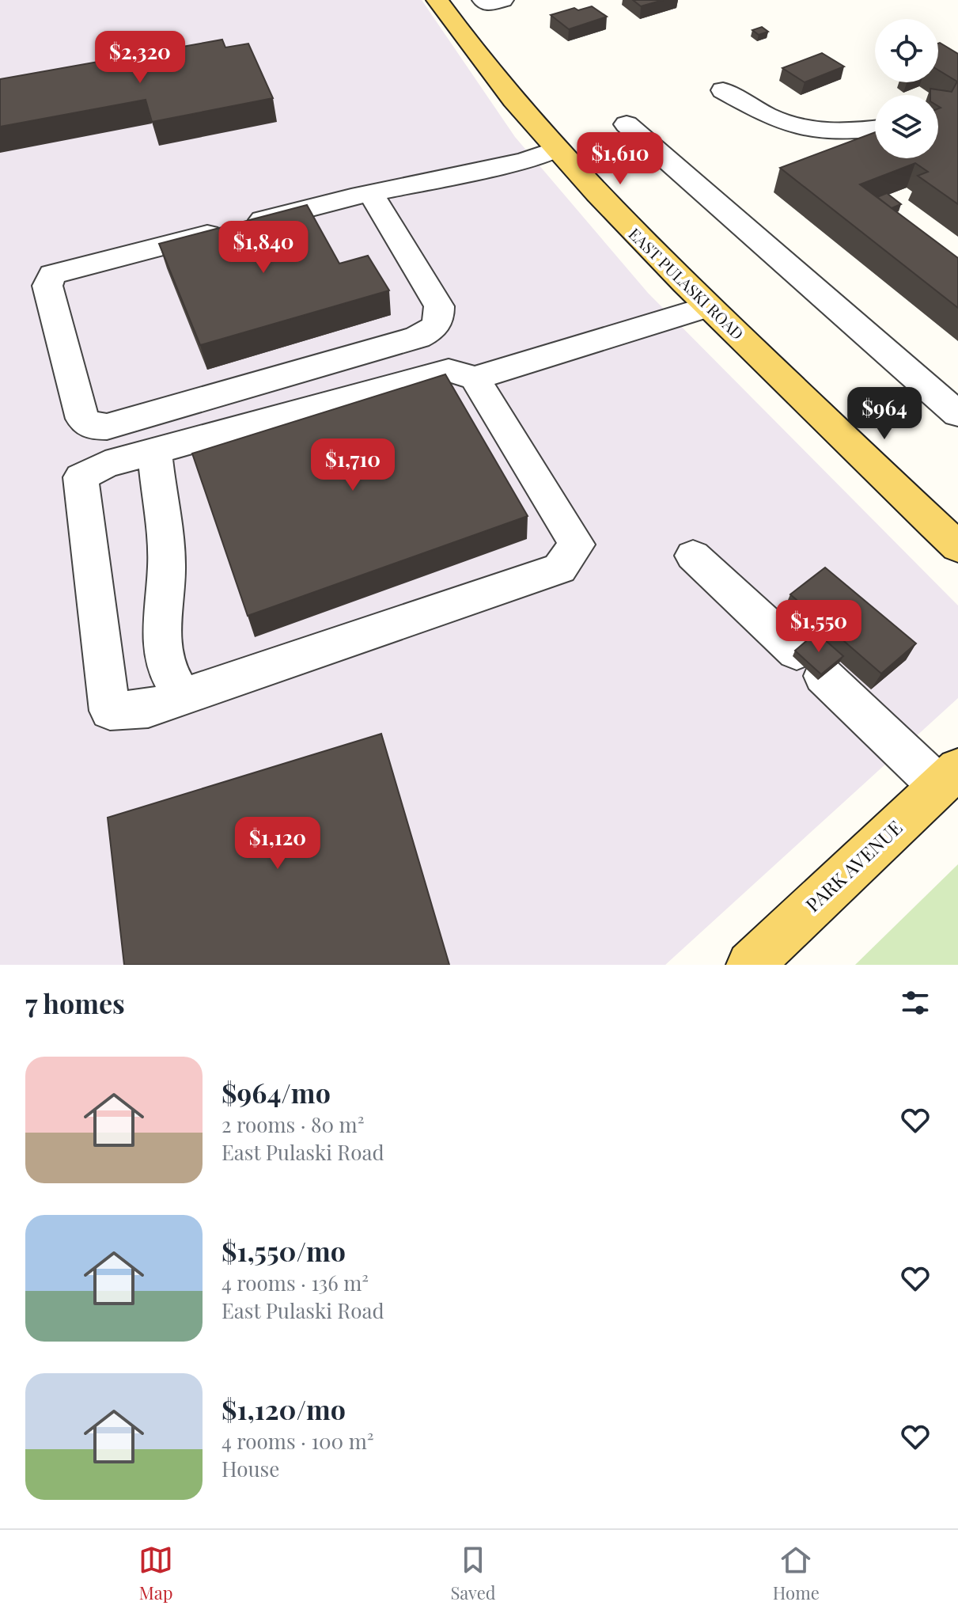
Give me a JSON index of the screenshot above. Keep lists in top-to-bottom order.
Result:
{
  "streets": {
    "main road": ["EAST PULASKI ROAD", "PARK AVENUE"]
  },
  "page": {
    "price": [
      "$2,320",
      "$1,610",
      "$1,840",
      "$964",
      "$1,710",
      "$1,550",
      "$1,120"
    ],
    "heading": "7 homes",
    "list": [
      {
        "name": "$964/mo",
        "note": "2 rooms · 80 m² · East Pulaski Road"
      },
      {
        "name": "$1,550/mo",
        "note": "4 rooms · 136 m² · East Pulaski Road"
      },
      {
        "name": "$1,120/mo",
        "note": "4 rooms · 100 m² · House"
      }
    ],
    "tabs": ["Map", "Saved", "Home"]
  }
}
